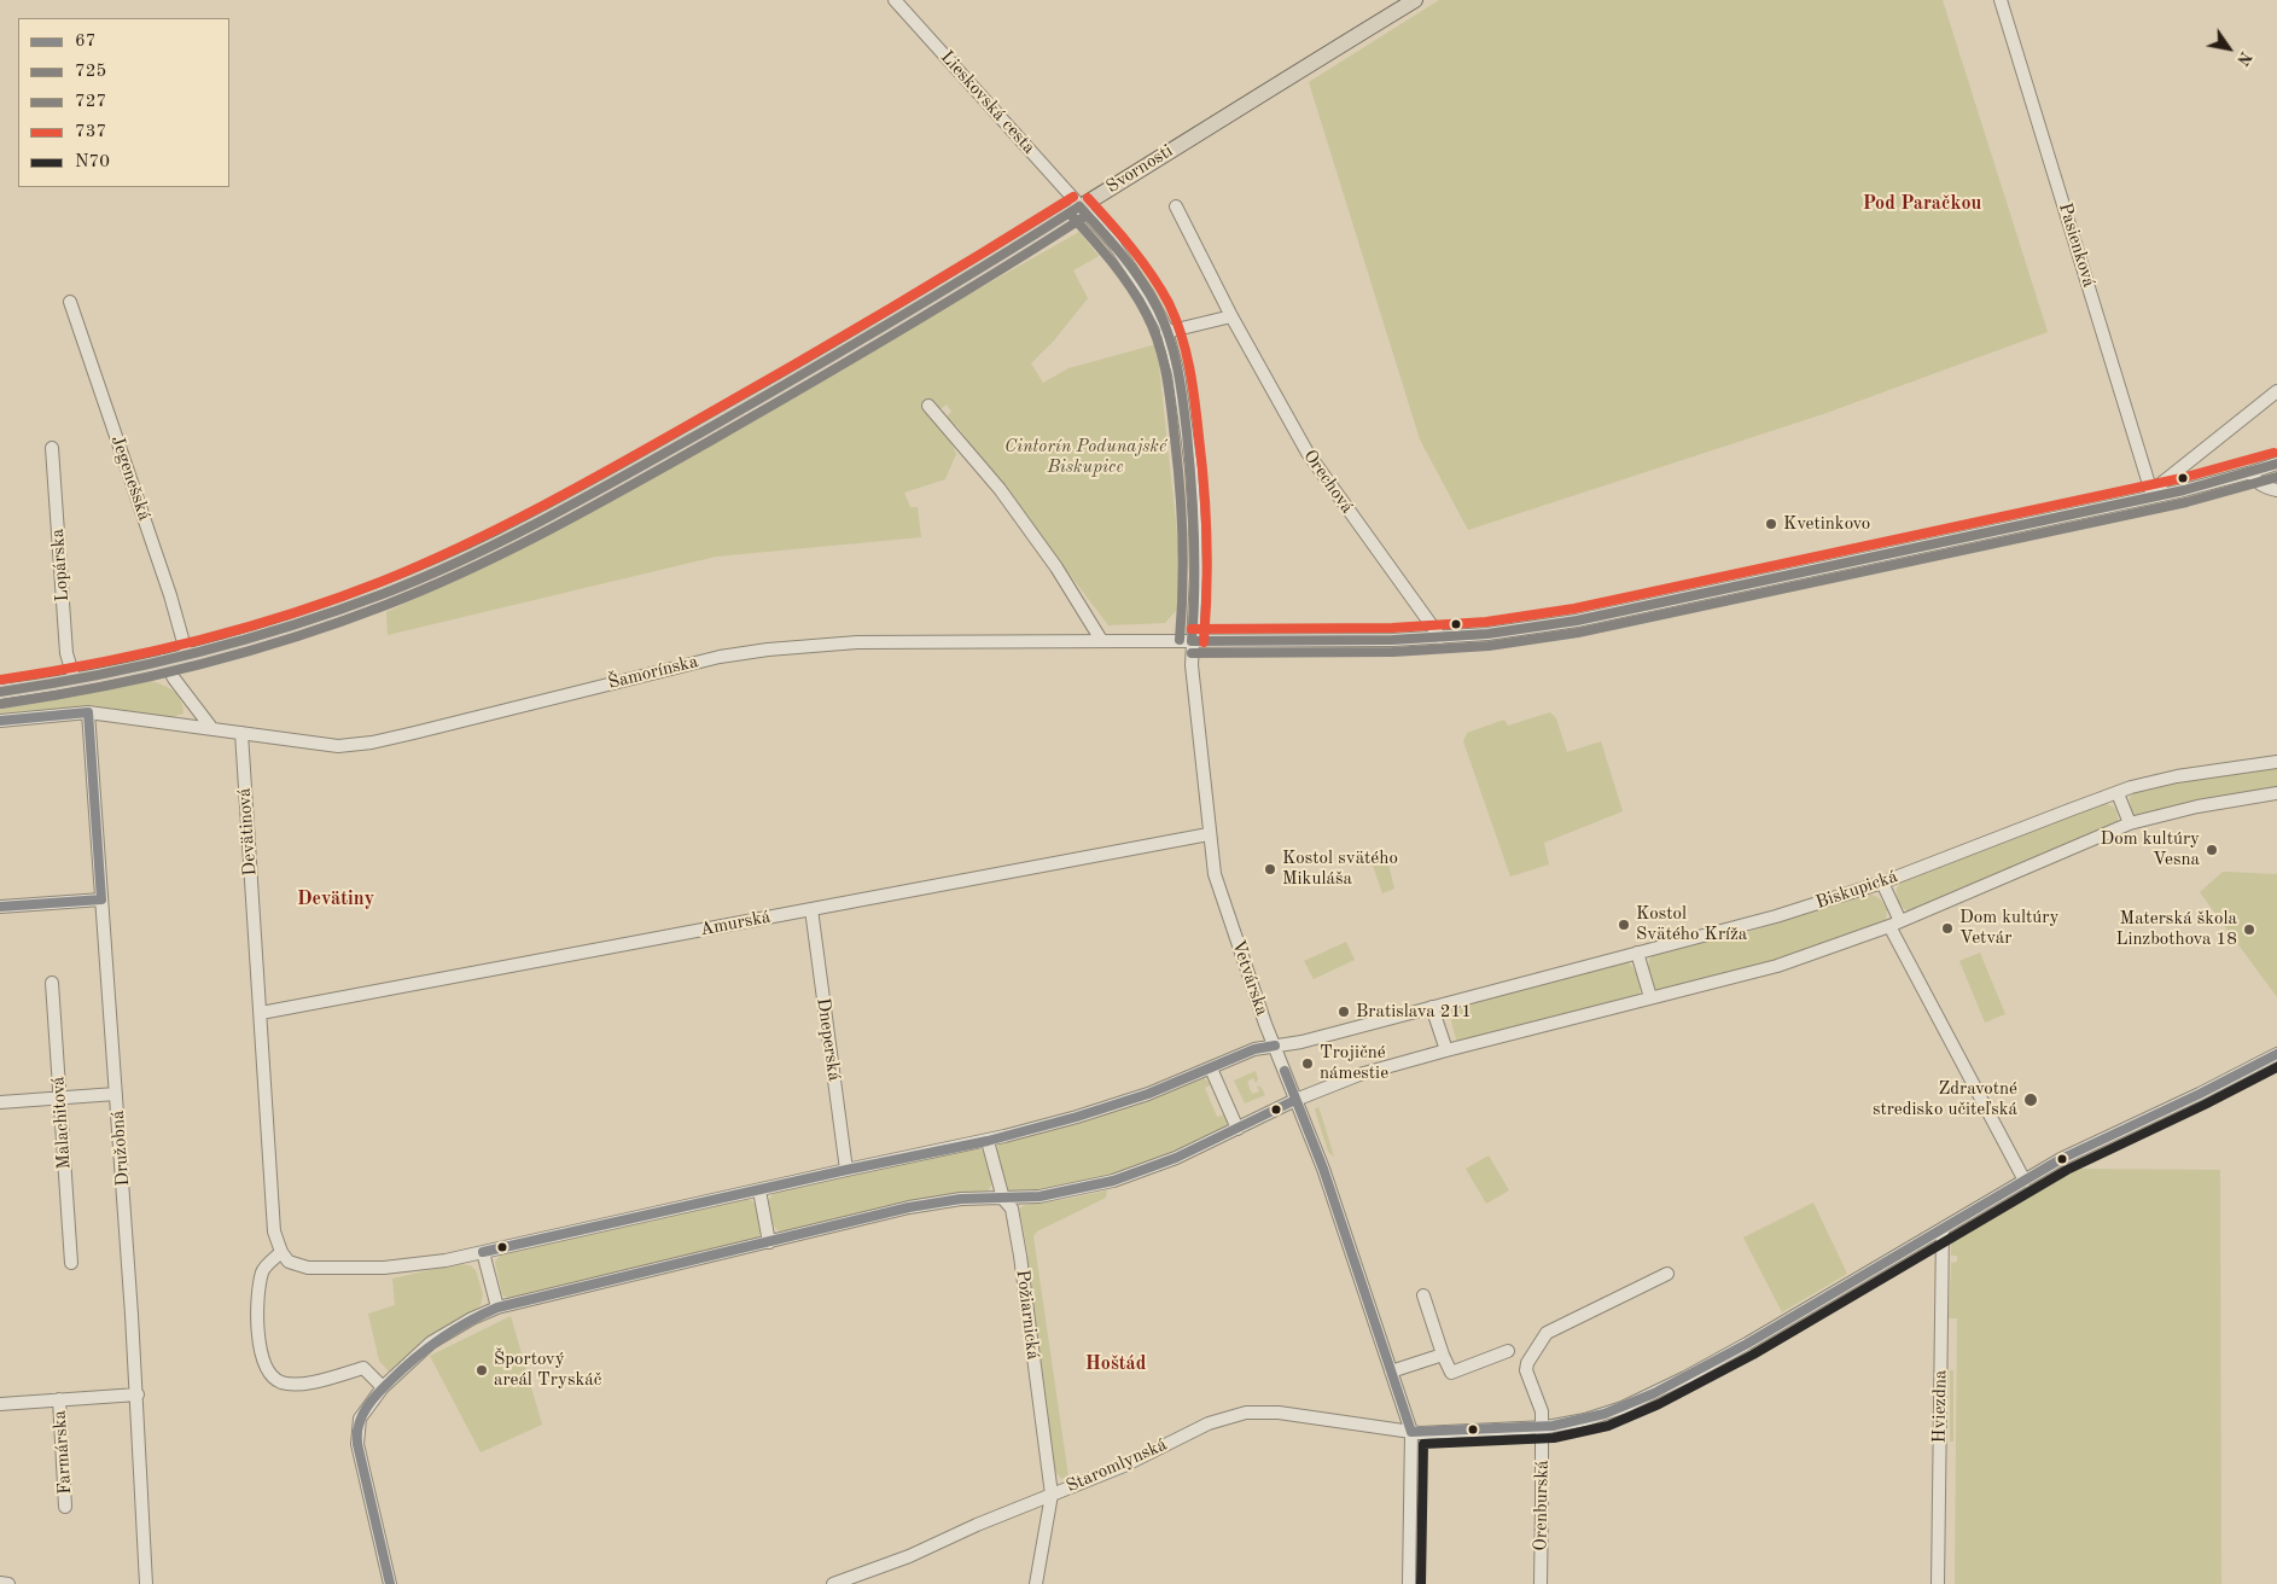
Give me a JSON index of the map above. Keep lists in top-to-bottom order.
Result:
{
  "streets": {
    "main road": ["Svornosti"],
    "street": [
      "Lieskovská cesta",
      "Pasienková",
      "Jegenešská",
      "Orechová",
      "Lopárska",
      "Šamorínska",
      "Devätinová",
      "Biskupická",
      "Amurská",
      "Vetvárska",
      "Dneperská",
      "Malachitová",
      "Družobná",
      "Požiarnická",
      "Hviezdna",
      "Farmárska",
      "Staromlynská",
      "Orenburská"
    ]
  },
  "crossings": [
    ["Lieskovská cesta", "Svornosti"],
    ["Lieskovská cesta", "Vetvárska"],
    ["Svornosti", "Jegenešská"],
    ["Svornosti", "Lopárska"],
    ["Pasienková", "Šamorínska"],
    ["Orechová", "Šamorínska"],
    ["Šamorínska", "Devätinová"],
    ["Šamorínska", "Vetvárska"],
    ["Šamorínska", "Družobná"],
    ["Devätinová", "Amurská"],
    ["Amurská", "Vetvárska"],
    ["Amurská", "Dneperská"],
    ["Vetvárska", "Staromlynská"],
    ["Družobná", "Farmárska"],
    ["Požiarnická", "Staromlynská"],
    ["Hviezdna", "Staromlynská"],
    ["Staromlynská", "Orenburská"]
  ],
  "districts": ["Pod Paračkou", "Devätiny", "Hoštád"],
  "parks": ["Cintorín Podunajské Biskupice"],
  "places": [
    "Kvetinkovo",
    "Dom kultúry Vesna",
    "Kostol svätého Mikuláša",
    "Kostol Svätého Kríža",
    "Dom kultúry Vetvár",
    "Materská škola Linzbothova 18",
    "Bratislava 211",
    "Trojičné námestie",
    "Zdravotné stredisko učiteľská",
    "Športový areál Tryskáč"
  ],
  "lines": [
    "transit line 737",
    "transit line 725",
    "transit line 727",
    "transit line 67",
    "transit line N70"
  ],
  "legend": [
    "67",
    "725",
    "727",
    "737",
    "N70"
  ],
  "north": "bottom right"
}
